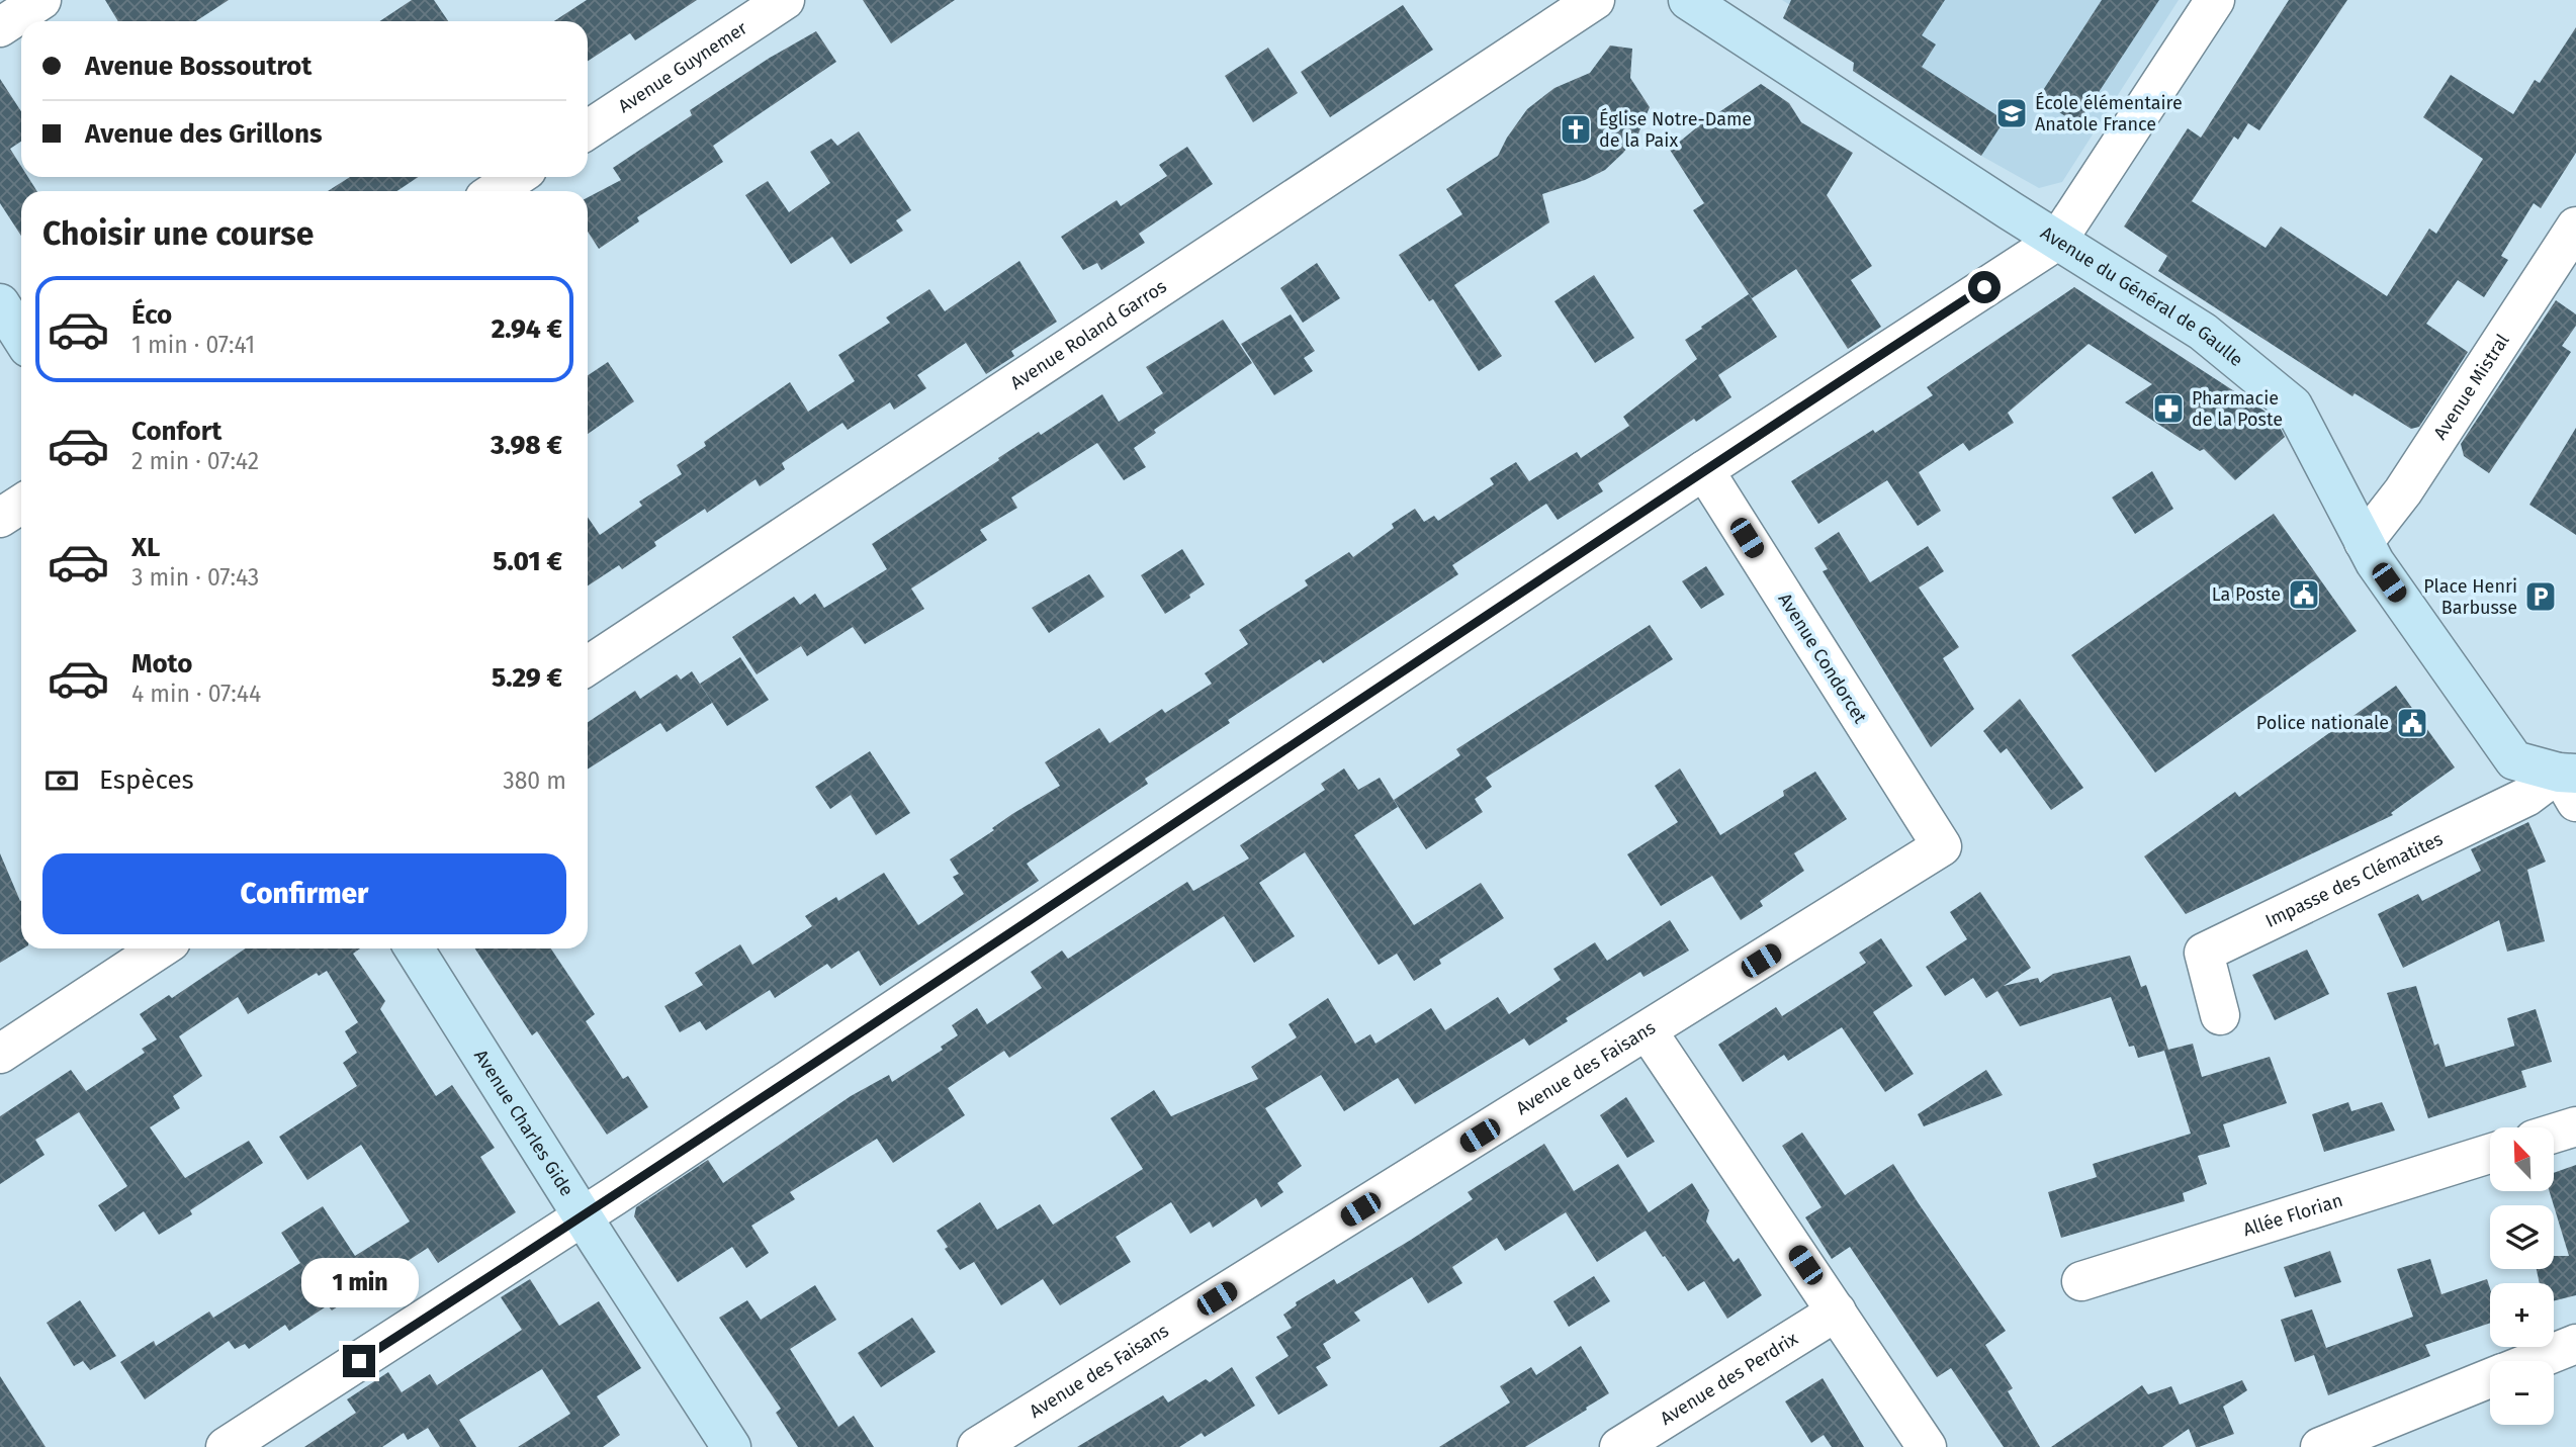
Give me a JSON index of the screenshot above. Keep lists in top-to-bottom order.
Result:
{
  "streets": {
    "street": [
      "Avenue Guynemer",
      "Avenue du Général de Gaulle",
      "Avenue Roland Garros",
      "Avenue Mistral",
      "Avenue Condorcet",
      "Impasse des Clématites",
      "Avenue des Faisans",
      "Avenue Charles Gide",
      "Allée Florian",
      "Avenue des Perdrix"
    ]
  },
  "crossings": [
    ["Avenue du Général de Gaulle", "Avenue Mistral"],
    ["Avenue du Général de Gaulle", "Impasse des Clématites"],
    ["Avenue Condorcet", "Avenue des Faisans"]
  ],
  "places": {
    "school or university": ["École élémentaire Anatole France"],
    "church": ["Église Notre-Dame de la Paix"],
    "pharmacy": ["Pharmacie de la Poste"],
    "public building": ["La Poste", "Police nationale"],
    "parking": ["Place Henri Barbusse"]
  },
  "north": "top left",
  "page": {
    "banner": ["Avenue Bossoutrot", "Avenue des Grillons"],
    "heading": "Choisir une course",
    "list": [
      {
        "name": "Éco",
        "note": "1 min · 07:41",
        "value": "2.94 €"
      },
      {
        "name": "Confort",
        "note": "2 min · 07:42",
        "value": "3.98 €"
      },
      {
        "name": "XL",
        "note": "3 min · 07:43",
        "value": "5.01 €"
      },
      {
        "name": "Moto",
        "note": "4 min · 07:44",
        "value": "5.29 €"
      }
    ],
    "pay": ["Espèces", "380 m"],
    "buttons": "Confirmer",
    "map_buttons": ["+", "−"],
    "bubble": "1 min"
  }
}
